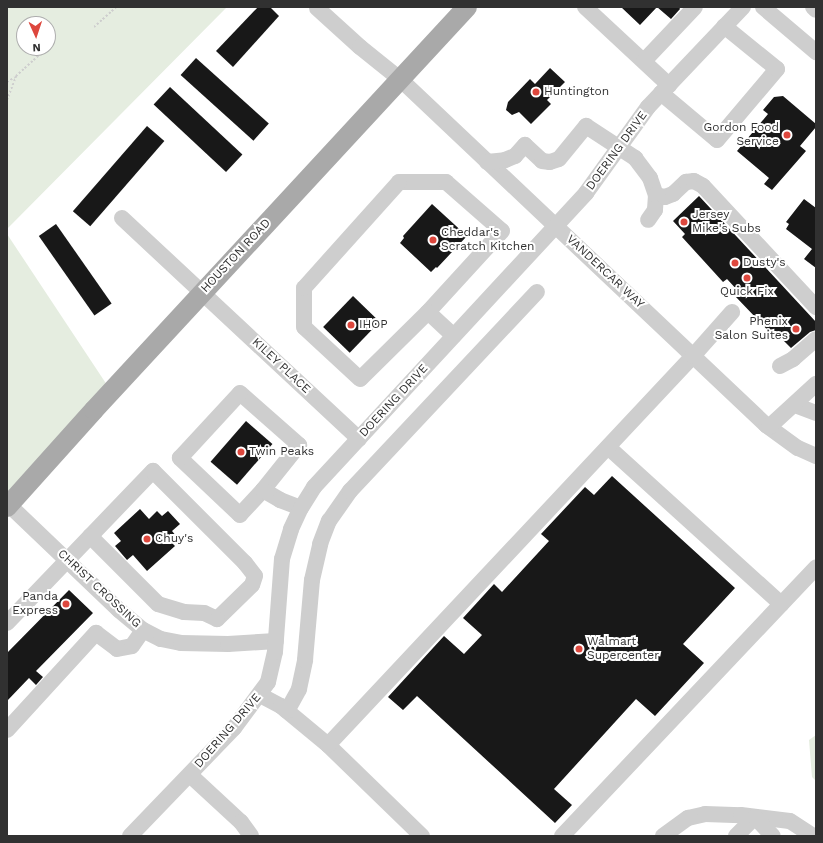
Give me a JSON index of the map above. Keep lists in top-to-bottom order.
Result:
{
  "streets": {
    "main road": ["HOUSTON ROAD"],
    "street": [
      "DOERING DRIVE",
      "VANDERCAR WAY",
      "KILEY PLACE",
      "CHRIST CROSSING"
    ]
  },
  "crossings": [
    ["DOERING DRIVE", "VANDERCAR WAY"],
    ["DOERING DRIVE", "KILEY PLACE"],
    ["DOERING DRIVE", "CHRIST CROSSING"],
    ["HOUSTON ROAD", "VANDERCAR WAY"],
    ["HOUSTON ROAD", "KILEY PLACE"],
    ["HOUSTON ROAD", "CHRIST CROSSING"]
  ],
  "places": [
    "Huntington",
    "Gordon Food Service",
    "Jersey Mike's Subs",
    "Cheddar's Scratch Kitchen",
    "Dusty's",
    "Quick Fix",
    "IHOP",
    "Phenix Salon Suites",
    "Twin Peaks",
    "Chuy's",
    "Panda Express",
    "Walmart Supercenter"
  ],
  "north": "bottom"
}
